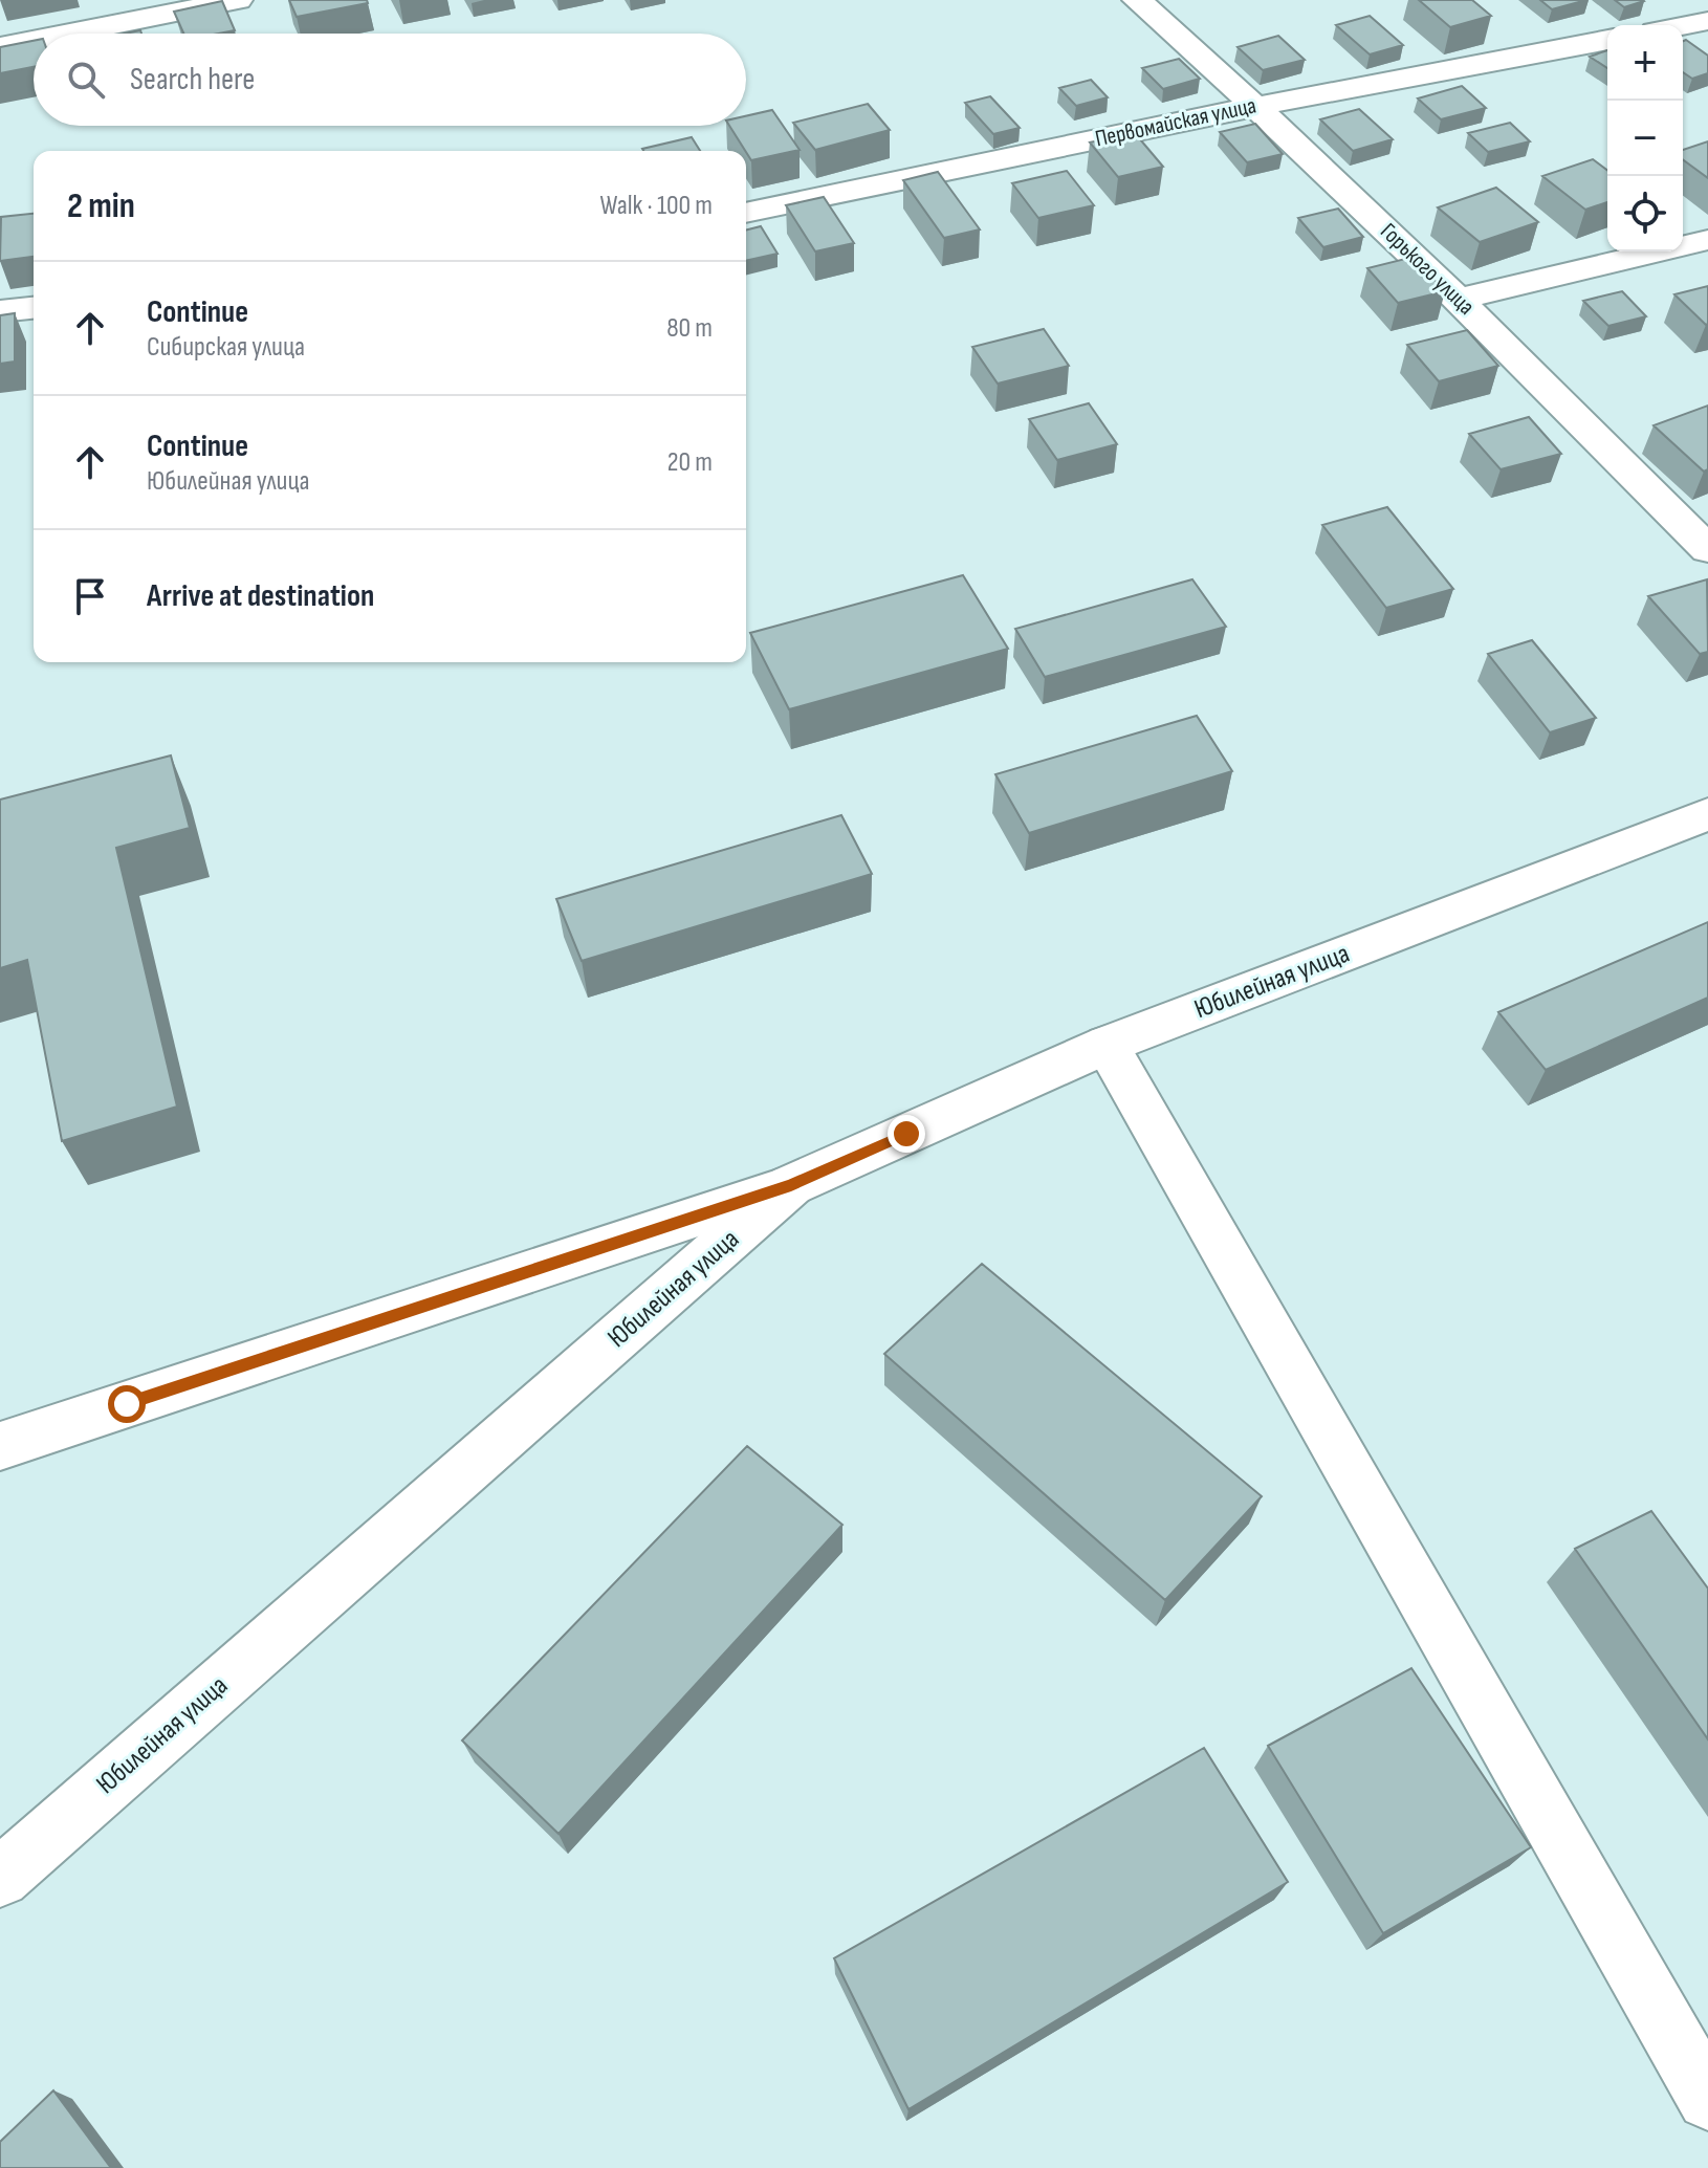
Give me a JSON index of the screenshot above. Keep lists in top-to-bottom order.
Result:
{
  "streets": {
    "street": ["Первомайская улица", "Горького улица", "Юбилейная улица"]
  },
  "crossings": [
    ["Первомайская улица", "Горького улица"]
  ],
  "page": {
    "map_buttons": ["+", "−"],
    "search": "Search here",
    "heading": ["2 min", "Walk · 100 m"],
    "list": [
      ["Continue", "Сибирская улица", "80 m"],
      ["Continue", "Юбилейная улица", "20 m"],
      "Arrive at destination"
    ]
  }
}
